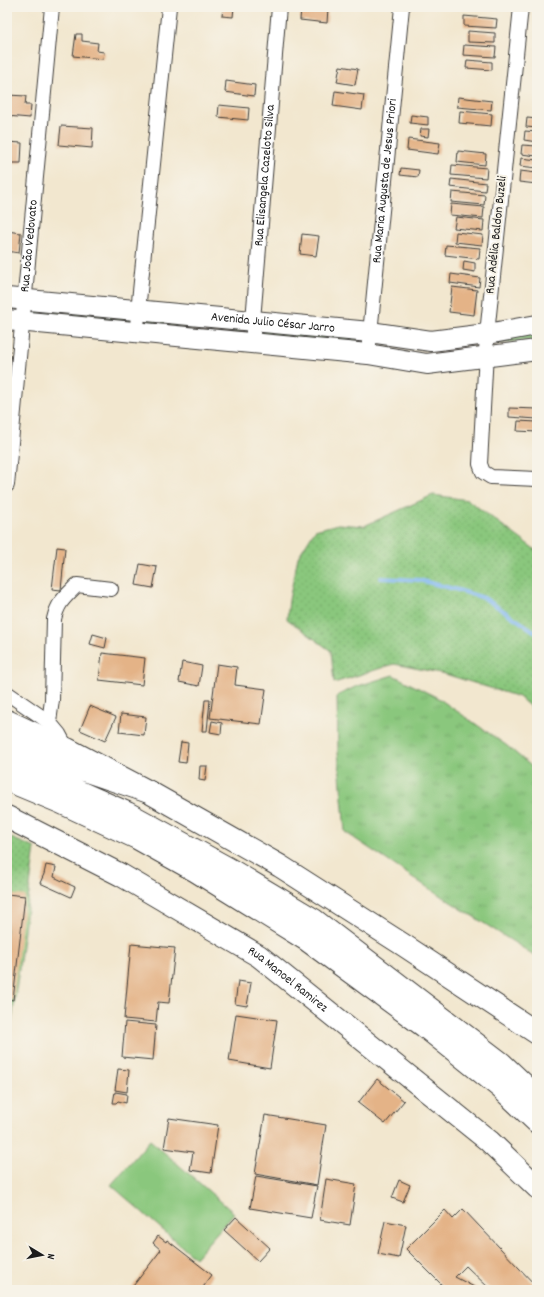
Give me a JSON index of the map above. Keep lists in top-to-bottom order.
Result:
{
  "streets": {
    "main road": ["Rua Manoel Ramirez"],
    "street": [
      "Rua Elisangela Cazeloto Silva",
      "Rua Maria Augusta de Jesus Priori",
      "Rua Adélia Baldon Buzeli",
      "Rua João Vedovato",
      "Avenida Julio César Jarro"
    ]
  },
  "crossings": [
    ["Rua Elisangela Cazeloto Silva", "Avenida Julio César Jarro"],
    ["Rua Maria Augusta de Jesus Priori", "Avenida Julio César Jarro"],
    ["Rua Adélia Baldon Buzeli", "Avenida Julio César Jarro"],
    ["Rua João Vedovato", "Avenida Julio César Jarro"]
  ],
  "north": "right"
}
